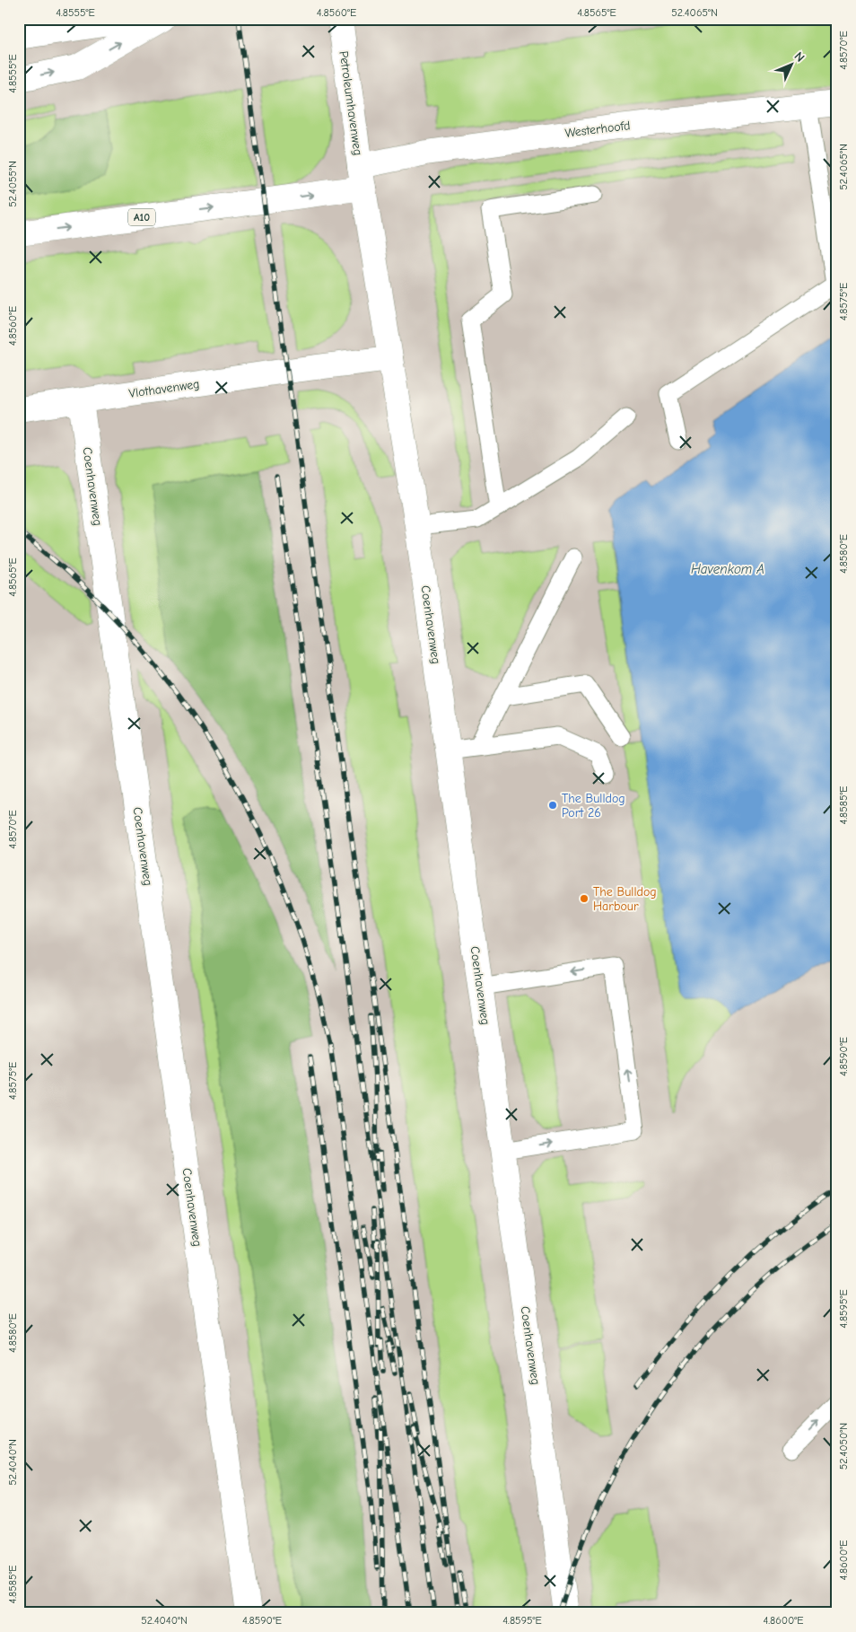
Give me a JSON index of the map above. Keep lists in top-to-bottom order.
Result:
{
  "streets": {
    "main road": [
      "Petroleumhavenweg",
      "Westerhoofd",
      "A10",
      "Vlothavenweg",
      "Coenhavenweg"
    ]
  },
  "crossings": [
    ["Petroleumhavenweg", "Westerhoofd"],
    ["Petroleumhavenweg", "A10"],
    ["Petroleumhavenweg", "Vlothavenweg"],
    ["Petroleumhavenweg", "Coenhavenweg"],
    ["Westerhoofd", "A10"],
    ["Vlothavenweg", "Coenhavenweg"]
  ],
  "water": ["Havenkom A"],
  "places": ["The Bulldog Port 26", "The Bulldog Harbour"],
  "north": "top right",
  "coordinates": [
    "4.8555°E",
    "4.8560°E",
    "4.8565°E",
    "52.4065°N",
    "4.8570°E",
    "52.4055°N",
    "4.8575°E",
    "4.8580°E",
    "4.8585°E",
    "4.8590°E",
    "4.8595°E",
    "52.4050°N",
    "52.4040°N",
    "4.8600°E"
  ]
}
